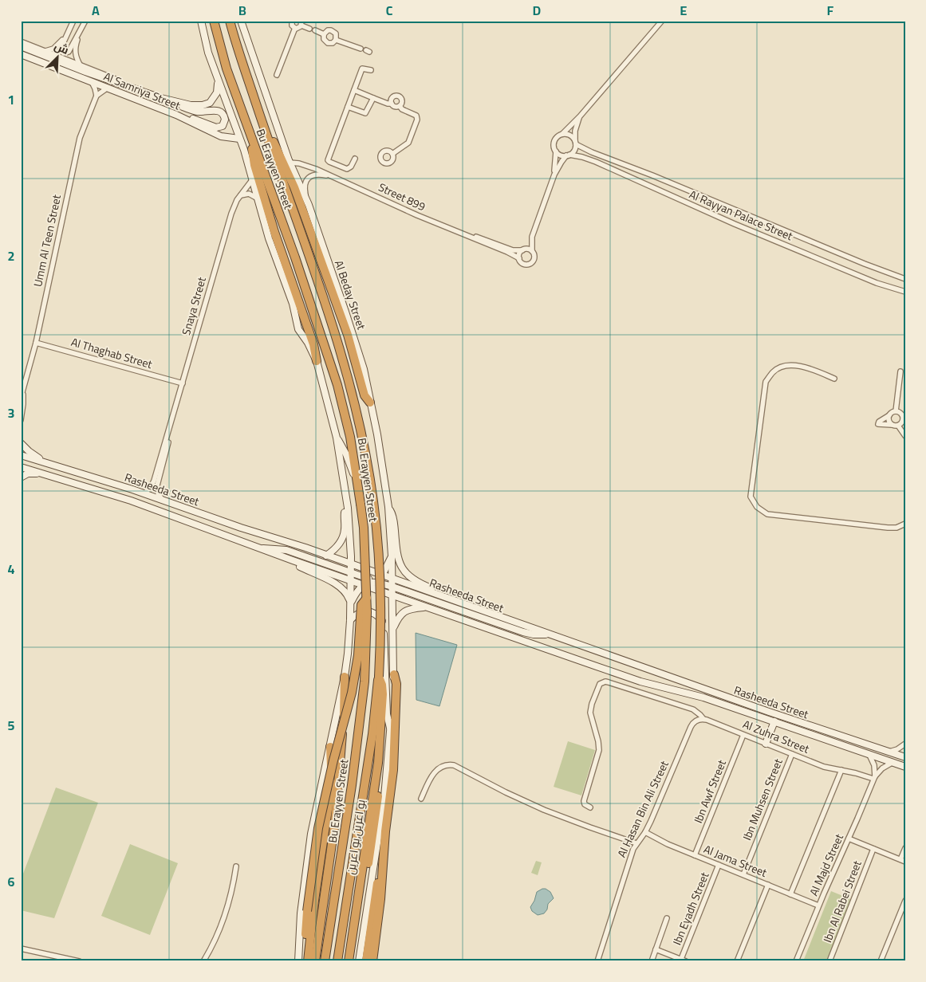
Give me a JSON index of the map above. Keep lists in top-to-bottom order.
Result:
{
  "streets": {
    "highway": ["Bu Erayyen Street", "بو اعرين,بو اعرين"],
    "main road": ["Al Samriya Street", "Al Beday Street", "Rasheeda Street"],
    "street": [
      "Street 899",
      "Al Rayyan Palace Street",
      "Umm Al Teen Street",
      "Snaya Street",
      "Al Thaghab Street",
      "Al Zuhra Street",
      "Ibn Awf Street",
      "Ibn Muhsen Street",
      "Al Hasan Bin Ali Street",
      "Al Jama Street",
      "Al Majd Street",
      "Ibn Al Rabei Street",
      "Ibn Eyadh Street"
    ]
  },
  "crossings": [
    ["Bu Erayyen Street", "Rasheeda Street"],
    ["Bu Erayyen Street", "بو اعرين,بو اعرين"],
    ["Street 899", "Al Beday Street"],
    ["Umm Al Teen Street", "Al Thaghab Street"],
    ["Al Beday Street", "Rasheeda Street"],
    ["Snaya Street", "Al Thaghab Street"],
    ["Snaya Street", "Rasheeda Street"],
    ["Rasheeda Street", "Al Majd Street"],
    ["Al Zuhra Street", "Ibn Awf Street"],
    ["Al Zuhra Street", "Ibn Muhsen Street"],
    ["Al Zuhra Street", "Al Hasan Bin Ali Street"],
    ["Al Zuhra Street", "Al Majd Street"],
    ["Ibn Awf Street", "Al Jama Street"],
    ["Ibn Muhsen Street", "Al Jama Street"],
    ["Al Hasan Bin Ali Street", "Al Jama Street"],
    ["Al Jama Street", "Al Majd Street"],
    ["Al Jama Street", "Ibn Eyadh Street"]
  ],
  "north": "top right",
  "grid": {
    "columns": [
      "A",
      "B",
      "C",
      "D",
      "E",
      "F"
    ],
    "rows": [
      "1",
      "2",
      "3",
      "4",
      "5",
      "6"
    ]
  }
}
